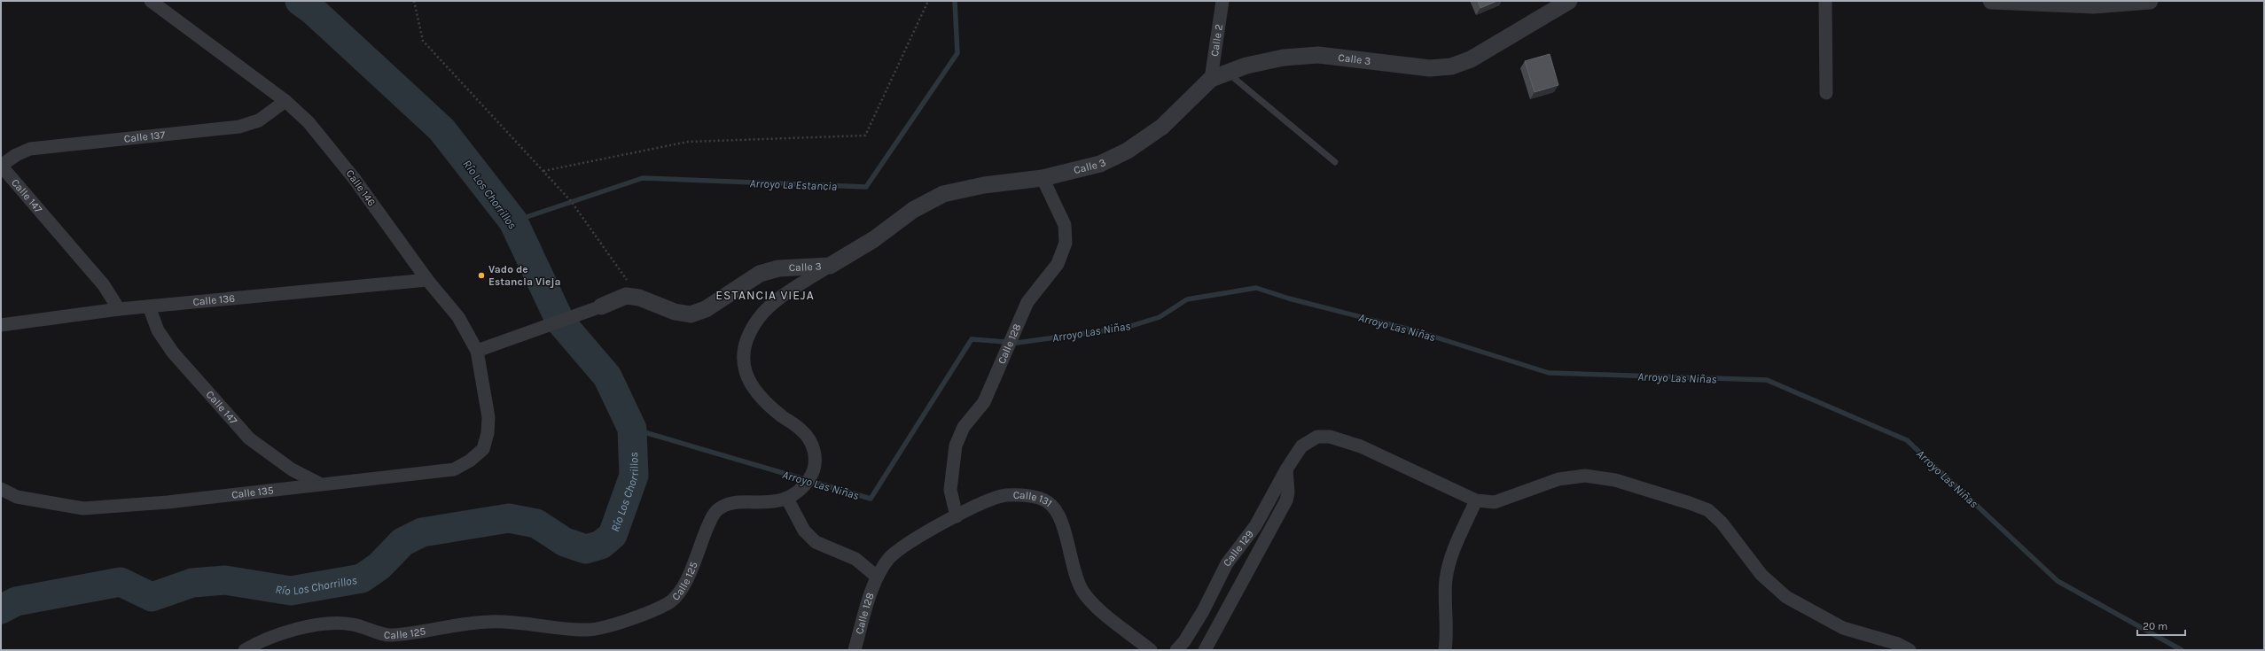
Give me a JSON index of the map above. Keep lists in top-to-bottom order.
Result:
{
  "streets": {
    "street": [
      "Calle 2",
      "Calle 3",
      "Calle 137",
      "Calle 146",
      "Calle 147",
      "Calle 136",
      "Calle 128",
      "Calle 135",
      "Calle 131",
      "Calle 129",
      "Calle 125"
    ]
  },
  "crossings": [
    ["Calle 2", "Calle 3"],
    ["Calle 3", "Calle 128"],
    ["Calle 137", "Calle 146"],
    ["Calle 137", "Calle 147"],
    ["Calle 146", "Calle 136"],
    ["Calle 146", "Calle 135"],
    ["Calle 147", "Calle 136"],
    ["Calle 147", "Calle 135"],
    ["Calle 128", "Calle 131"]
  ],
  "districts": ["ESTANCIA VIEJA"],
  "water": ["Arroyo La Estancia", "Río Los Chorrillos", "Arroyo Las Niñas"],
  "places": ["Vado de Estancia Vieja"],
  "scale_bar": "20 m"
}
